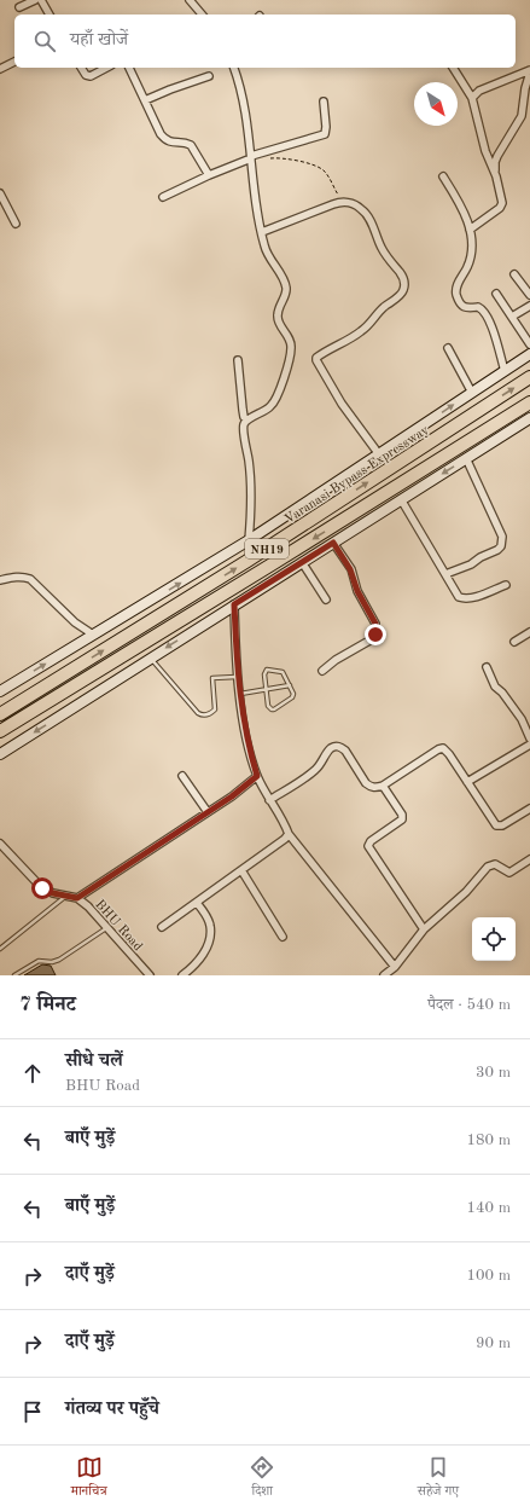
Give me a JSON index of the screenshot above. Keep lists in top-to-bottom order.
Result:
{
  "streets": {
    "highway": ["Varanasi Bypass Expressway", "NH19"],
    "street": ["BHU Road"]
  },
  "north": "bottom right",
  "page": {
    "search": "यहाँ खोजें",
    "heading": ["7 मिनट", "पैदल · 540 m"],
    "list": [
      ["सीधे चलें", "BHU Road", "30 m"],
      ["बाएँ मुड़ें", "180 m"],
      ["बाएँ मुड़ें", "140 m"],
      ["दाएँ मुड़ें", "100 m"],
      ["दाएँ मुड़ें", "90 m"],
      "गंतव्य पर पहुँचे"
    ],
    "nav": ["मानचित्र", "दिशा", "सहेजे गए"]
  }
}
